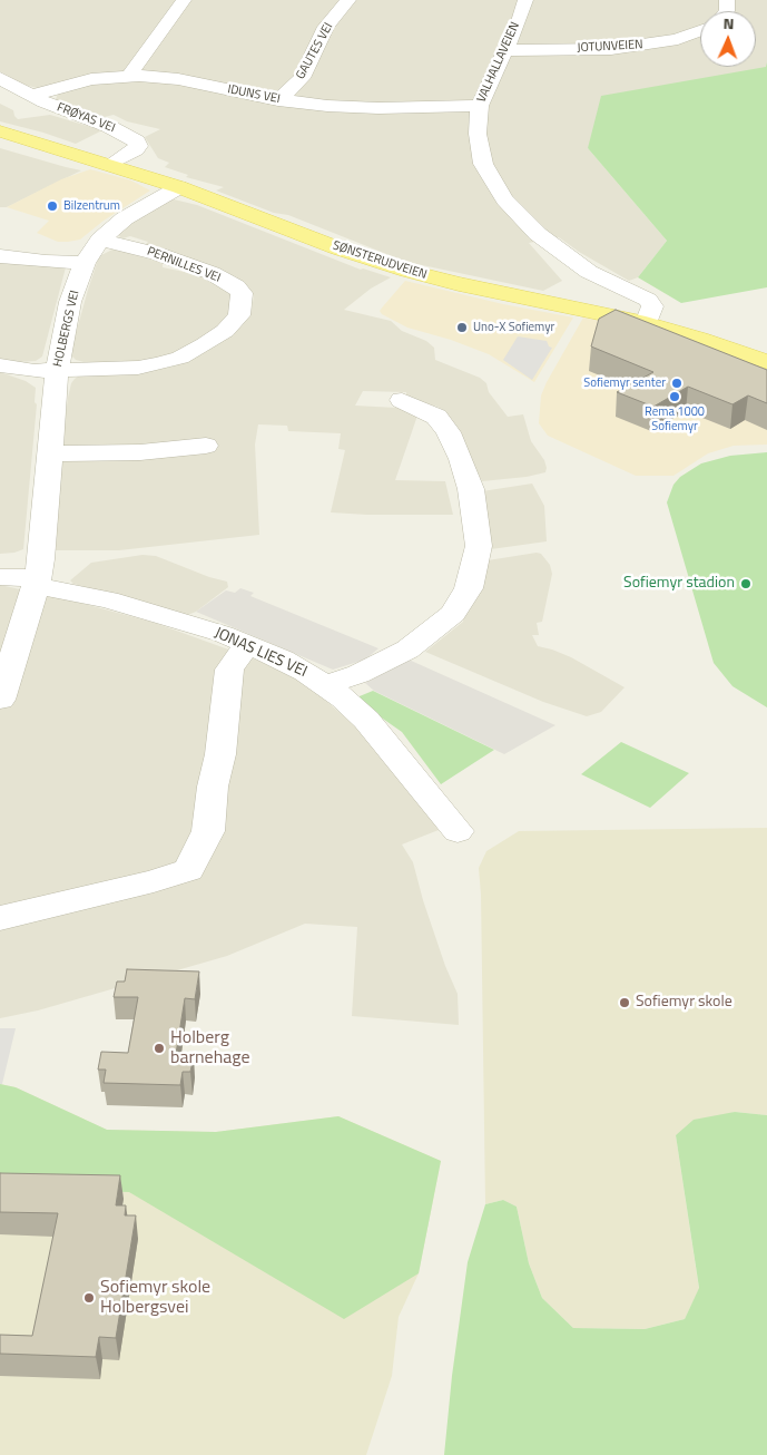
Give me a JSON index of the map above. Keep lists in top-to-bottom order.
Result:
{
  "streets": {
    "main road": ["SØNSTERUDVEIEN"],
    "street": [
      "JOTUNVEIEN",
      "GAUTES VEI",
      "VALHALLAVEIEN",
      "IDUNS VEI",
      "FRØYAS VEI",
      "PERNILLES VEI",
      "HOLBERGS VEI",
      "JONAS LIES VEI"
    ]
  },
  "crossings": [
    ["JOTUNVEIEN", "VALHALLAVEIEN"],
    ["GAUTES VEI", "IDUNS VEI"],
    ["VALHALLAVEIEN", "IDUNS VEI"],
    ["VALHALLAVEIEN", "SØNSTERUDVEIEN"],
    ["IDUNS VEI", "FRØYAS VEI"],
    ["FRØYAS VEI", "SØNSTERUDVEIEN"],
    ["SØNSTERUDVEIEN", "HOLBERGS VEI"],
    ["PERNILLES VEI", "HOLBERGS VEI"],
    ["HOLBERGS VEI", "JONAS LIES VEI"]
  ],
  "places": [
    "Bilzentrum",
    "Uno-X Sofiemyr",
    "Sofiemyr senter",
    "Rema 1000 Sofiemyr",
    "Sofiemyr stadion",
    "Sofiemyr skole",
    "Holberg barnehage",
    "Sofiemyr skole Holbergsvei"
  ],
  "north": "top"
}
